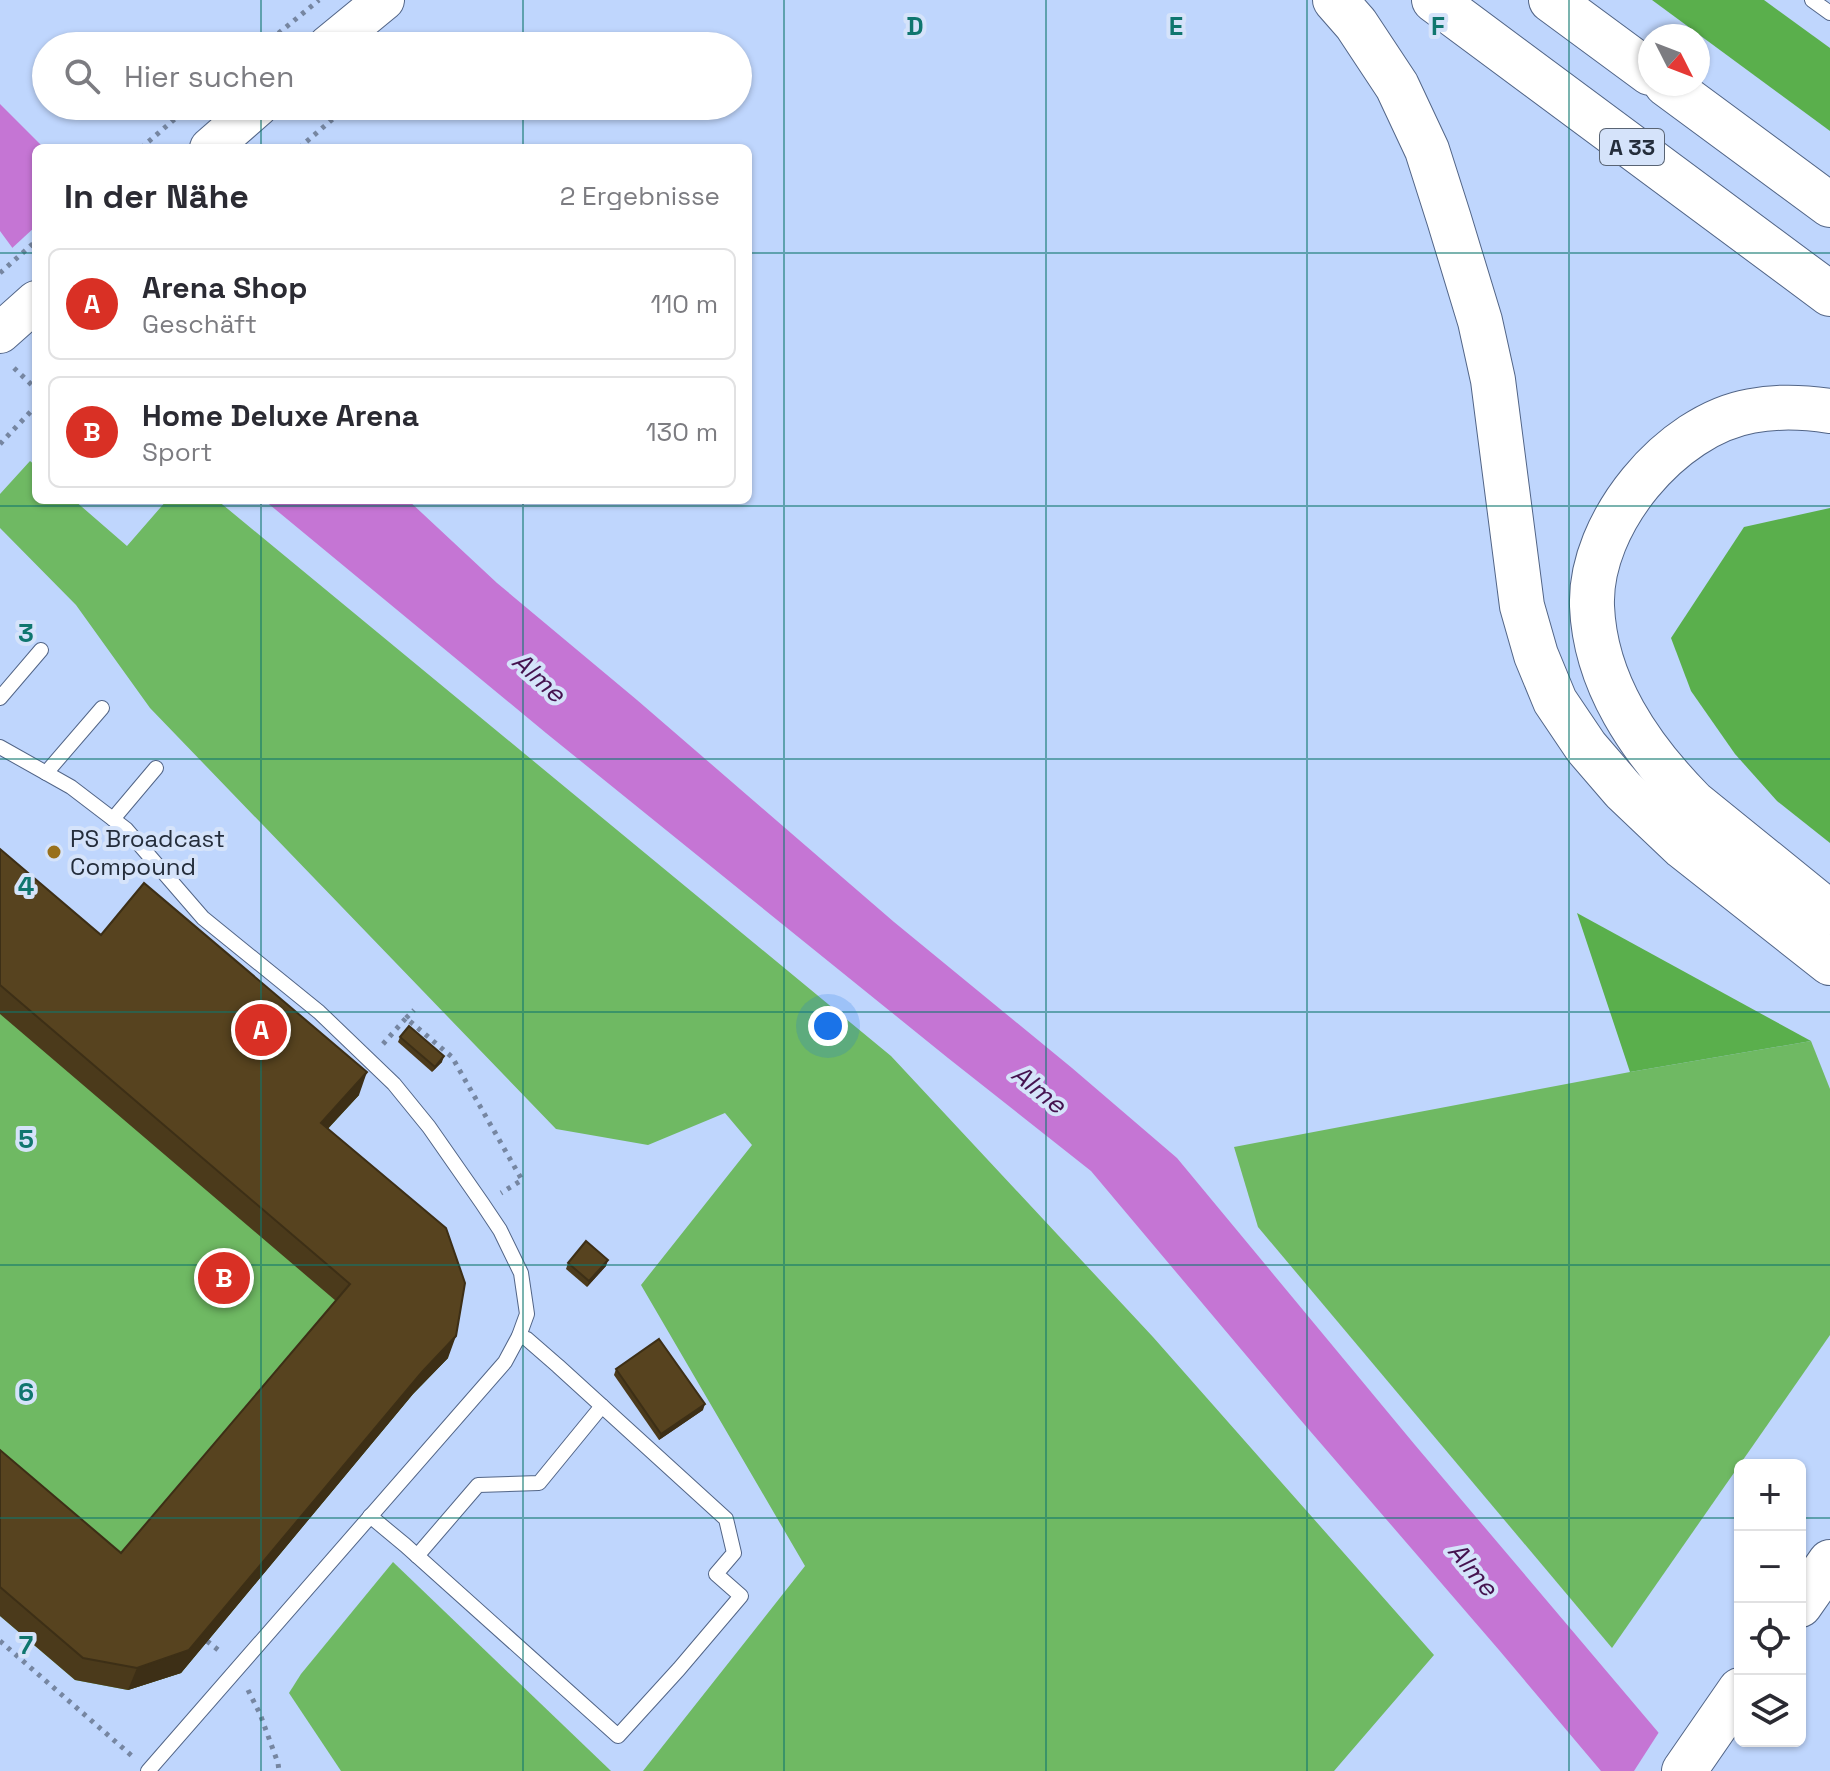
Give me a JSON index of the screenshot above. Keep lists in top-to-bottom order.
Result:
{
  "streets": {
    "highway": ["A 33"]
  },
  "water": ["Alme"],
  "places": ["PS Broadcast Compound"],
  "north": "bottom right",
  "page": {
    "search": "Hier suchen",
    "heading": ["In der Nähe", "2 Ergebnisse"],
    "list": [
      {
        "mark": "A",
        "name": "Arena Shop",
        "note": "Geschäft",
        "value": "110 m"
      },
      {
        "mark": "B",
        "name": "Home Deluxe Arena",
        "note": "Sport",
        "value": "130 m"
      }
    ],
    "pins": ["A", "B"],
    "map_buttons": ["+", "−"]
  },
  "grid": {
    "columns": ["D", "E", "F"],
    "rows": [
      "3",
      "4",
      "5",
      "6",
      "7"
    ]
  }
}
